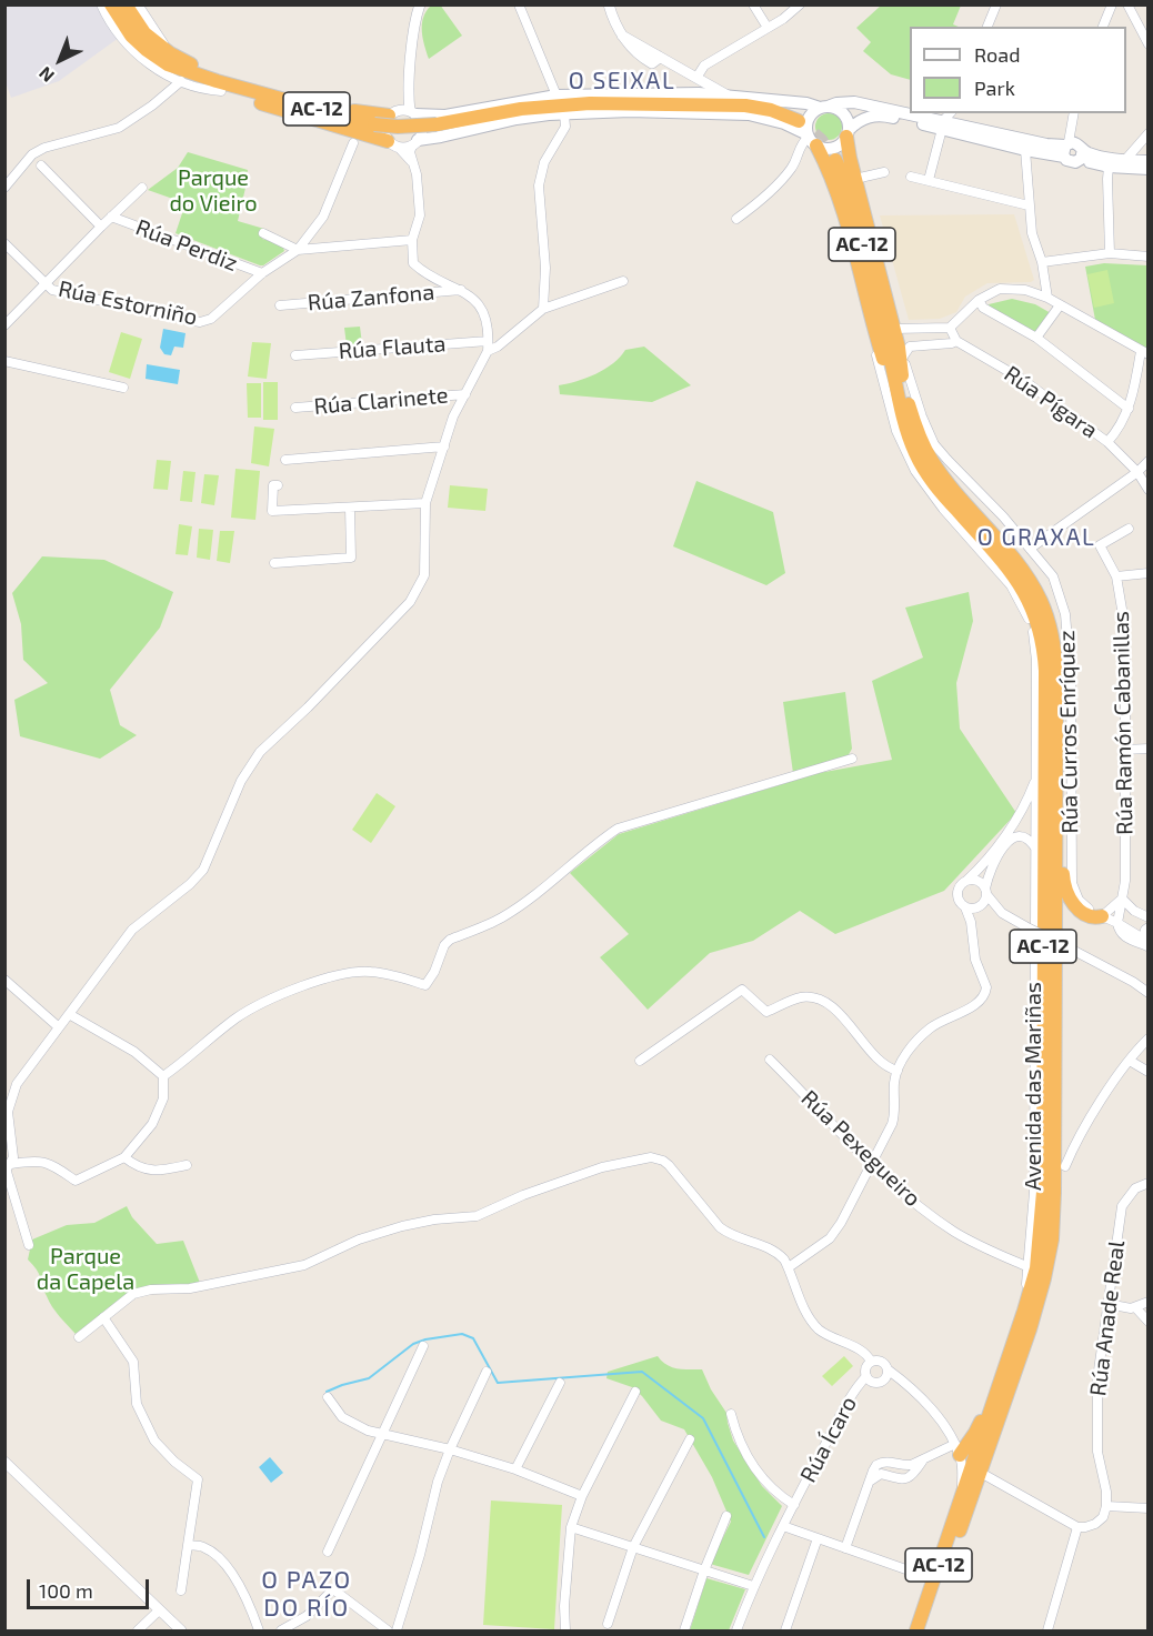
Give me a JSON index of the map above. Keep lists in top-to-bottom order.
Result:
{
  "streets": {
    "highway": ["AC-12", "Avenida das Mariñas"],
    "street": [
      "Rúa Perdiz",
      "Rúa Zanfona",
      "Rúa Estorniño",
      "Rúa Flauta",
      "Rúa Clarinete",
      "Rúa Pígara",
      "Rúa Ramón Cabanillas",
      "Rúa Curros Enríquez",
      "Rúa Pexegueiro",
      "Rúa Anade Real",
      "Rúa Ícaro"
    ]
  },
  "crossings": [
    ["Rúa Perdiz", "Rúa Estorniño"],
    ["Rúa Ramón Cabanillas", "Rúa Curros Enríquez"]
  ],
  "districts": ["O SEIXAL", "O GRAXAL", "O PAZO DO RÍO"],
  "parks": ["Parque do Vieiro", "Parque da Capela"],
  "legend": ["Road", "Park"],
  "scale_bar": "100 m",
  "north": "bottom left"
}
